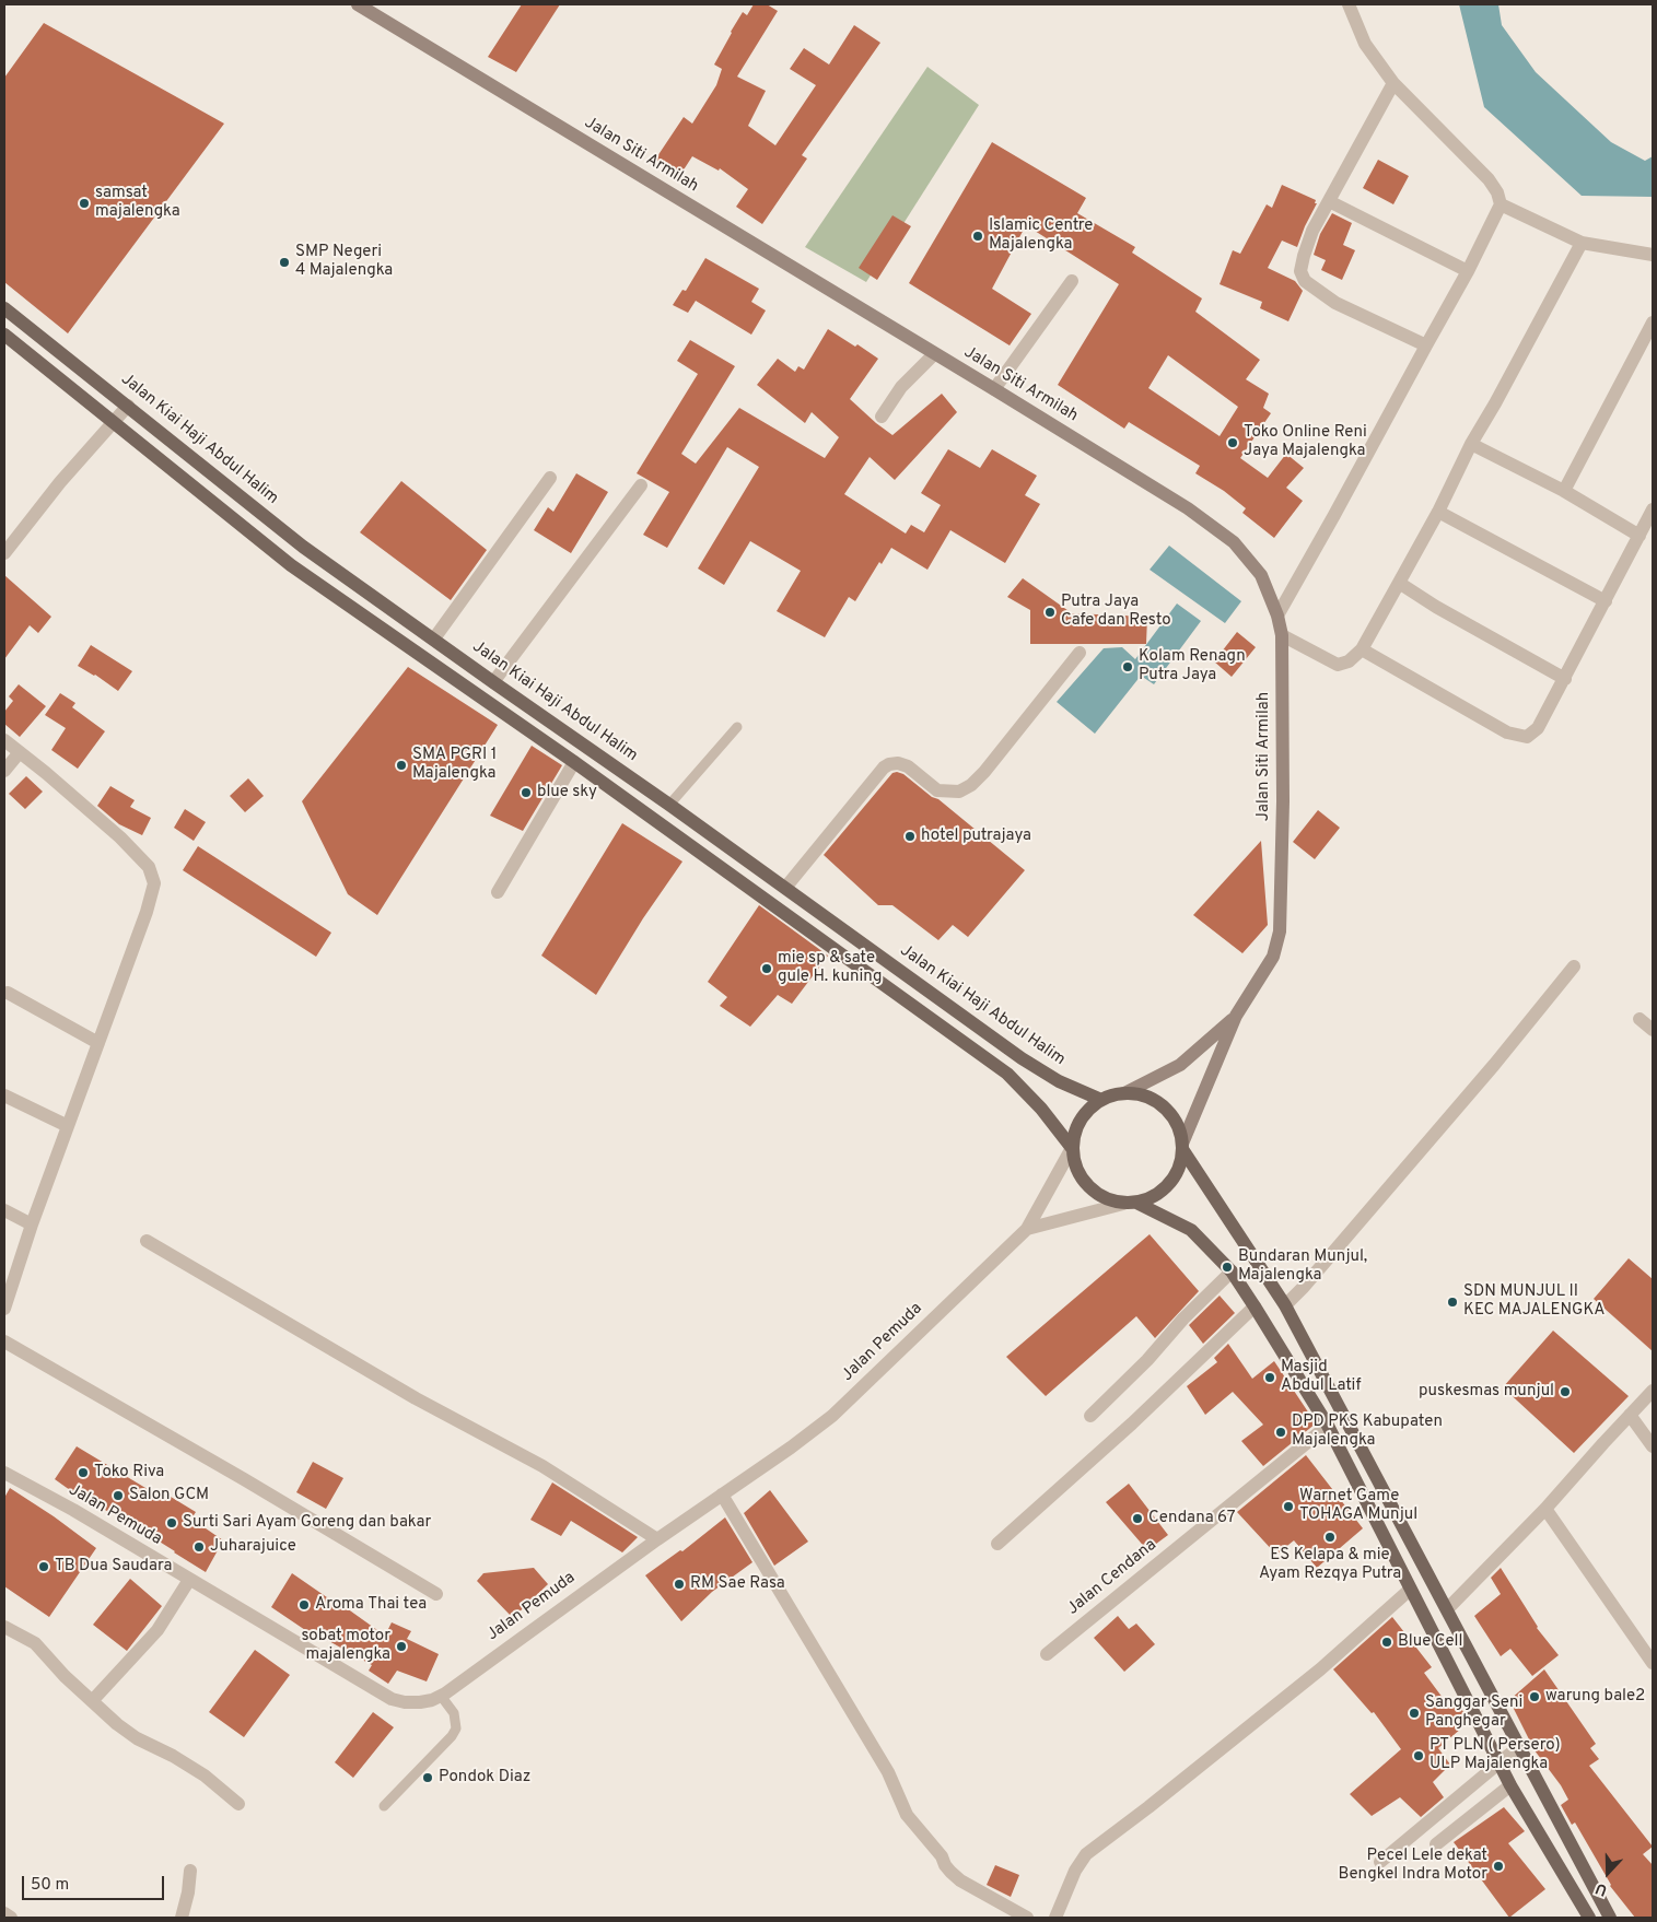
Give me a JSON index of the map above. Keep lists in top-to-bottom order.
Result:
{
  "streets": {
    "main road": ["Jalan Siti Armilah", "Jalan Kiai Haji Abdul Halim"],
    "street": ["Jalan Pemuda", "Jalan Cendana"]
  },
  "places": [
    "samsat majalengka",
    "Islamic Centre Majalengka",
    "SMP Negeri 4 Majalengka",
    "Toko Online Reni Jaya Majalengka",
    "Putra Jaya Cafe dan Resto",
    "Kolam Renagn Putra Jaya",
    "SMA PGRI 1 Majalengka",
    "blue sky",
    "hotel putrajaya",
    "mie sp & sate gule H. kuning",
    "Bundaran Munjul, Majalengka",
    "SDN MUNJUL II KEC MAJALENGKA",
    "Masjid Abdul Latif",
    "puskesmas munjul",
    "DPD PKS Kabupaten Majalengka",
    "Toko Riva",
    "Salon GCM",
    "Warnet Game TOHAGA Munjul",
    "Cendana 67",
    "Surti Sari Ayam Goreng dan bakar",
    "ES Kelapa & mie Ayam Rezqya Putra",
    "Juharajuice",
    "TB Dua Saudara",
    "RM Sae Rasa",
    "Aroma Thai tea",
    "Blue Cell",
    "sobat motor majalengka",
    "warung bale2",
    "Sanggar Seni Panghegar",
    "PT PLN ( Persero) ULP Majalengka",
    "Pondok Diaz",
    "Pecel Lele dekat Bengkel Indra Motor"
  ],
  "scale_bar": "50 m",
  "north": "bottom"
}
